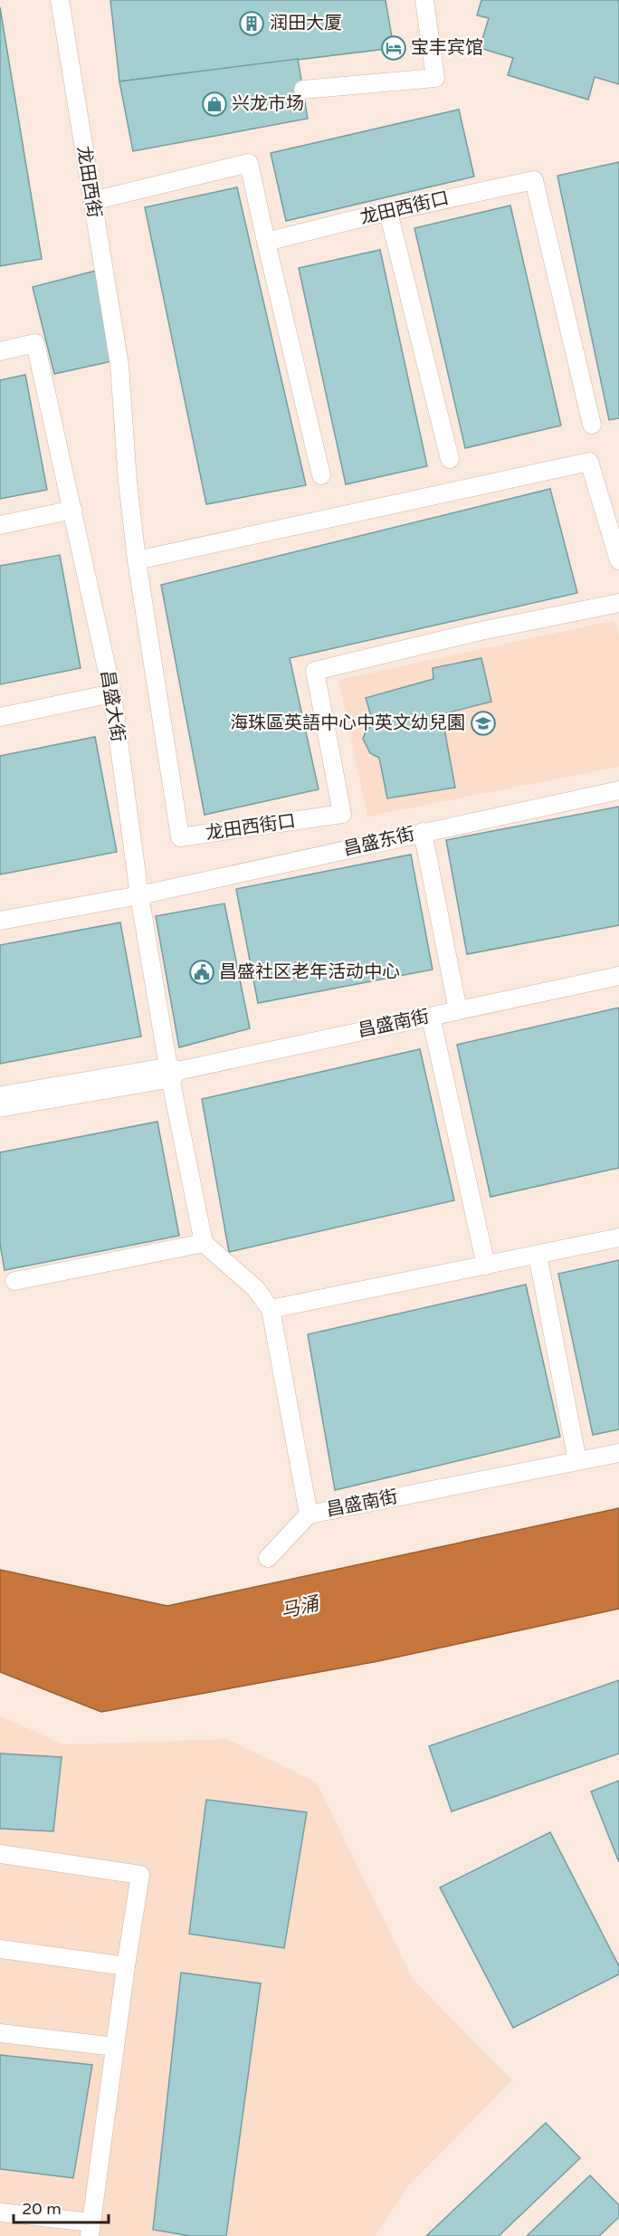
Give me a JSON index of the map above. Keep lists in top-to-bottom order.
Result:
{
  "streets": {
    "street": ["昌盛南街"],
    "lane": [
      "龙田西街",
      "龙田西街口",
      "昌盛大街",
      "昌盛东街"
    ]
  },
  "crossings": [
    ["龙田西街", "龙田西街口"],
    ["昌盛大街", "昌盛东街"],
    ["昌盛大街", "昌盛南街"]
  ],
  "water": ["马涌"],
  "places": {
    "building": ["润田大厦"],
    "hotel": ["宝丰宾馆"],
    "shop": ["兴龙市场"],
    "school or university": ["海珠區英語中心中英文幼兒園"],
    "public building": ["昌盛社区老年活动中心"]
  },
  "scale_bar": "20 m"
}
